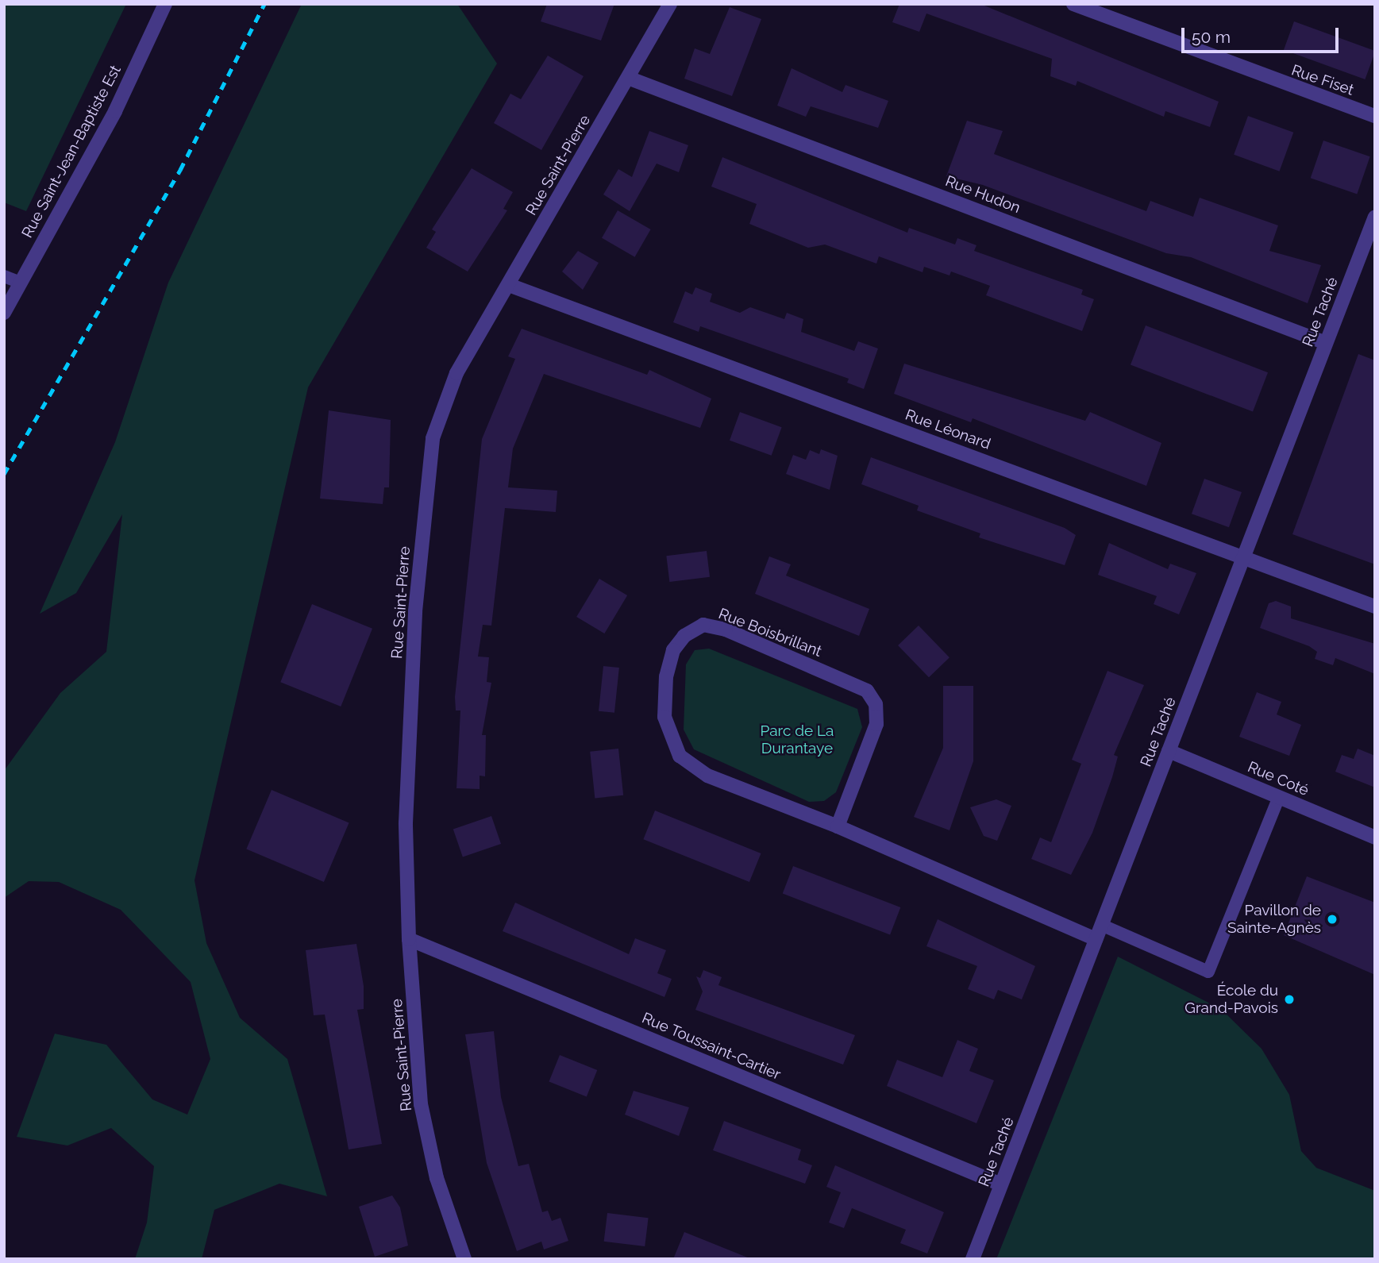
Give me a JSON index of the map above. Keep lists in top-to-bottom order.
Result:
{
  "streets": {
    "street": [
      "Rue Fiset",
      "Rue Saint-Jean-Baptiste Est",
      "Rue Saint-Pierre",
      "Rue Hudon",
      "Rue Taché",
      "Rue Léonard",
      "Rue Boisbrillant",
      "Rue Coté",
      "Rue Toussaint-Cartier"
    ]
  },
  "crossings": [
    ["Rue Saint-Pierre", "Rue Hudon"],
    ["Rue Saint-Pierre", "Rue Léonard"],
    ["Rue Saint-Pierre", "Rue Toussaint-Cartier"],
    ["Rue Hudon", "Rue Taché"],
    ["Rue Taché", "Rue Léonard"],
    ["Rue Taché", "Rue Boisbrillant"],
    ["Rue Taché", "Rue Coté"],
    ["Rue Taché", "Rue Toussaint-Cartier"]
  ],
  "parks": ["Parc de La Durantaye"],
  "places": ["Pavillon de Sainte-Agnès", "École du Grand-Pavois"],
  "scale_bar": "50 m"
}
